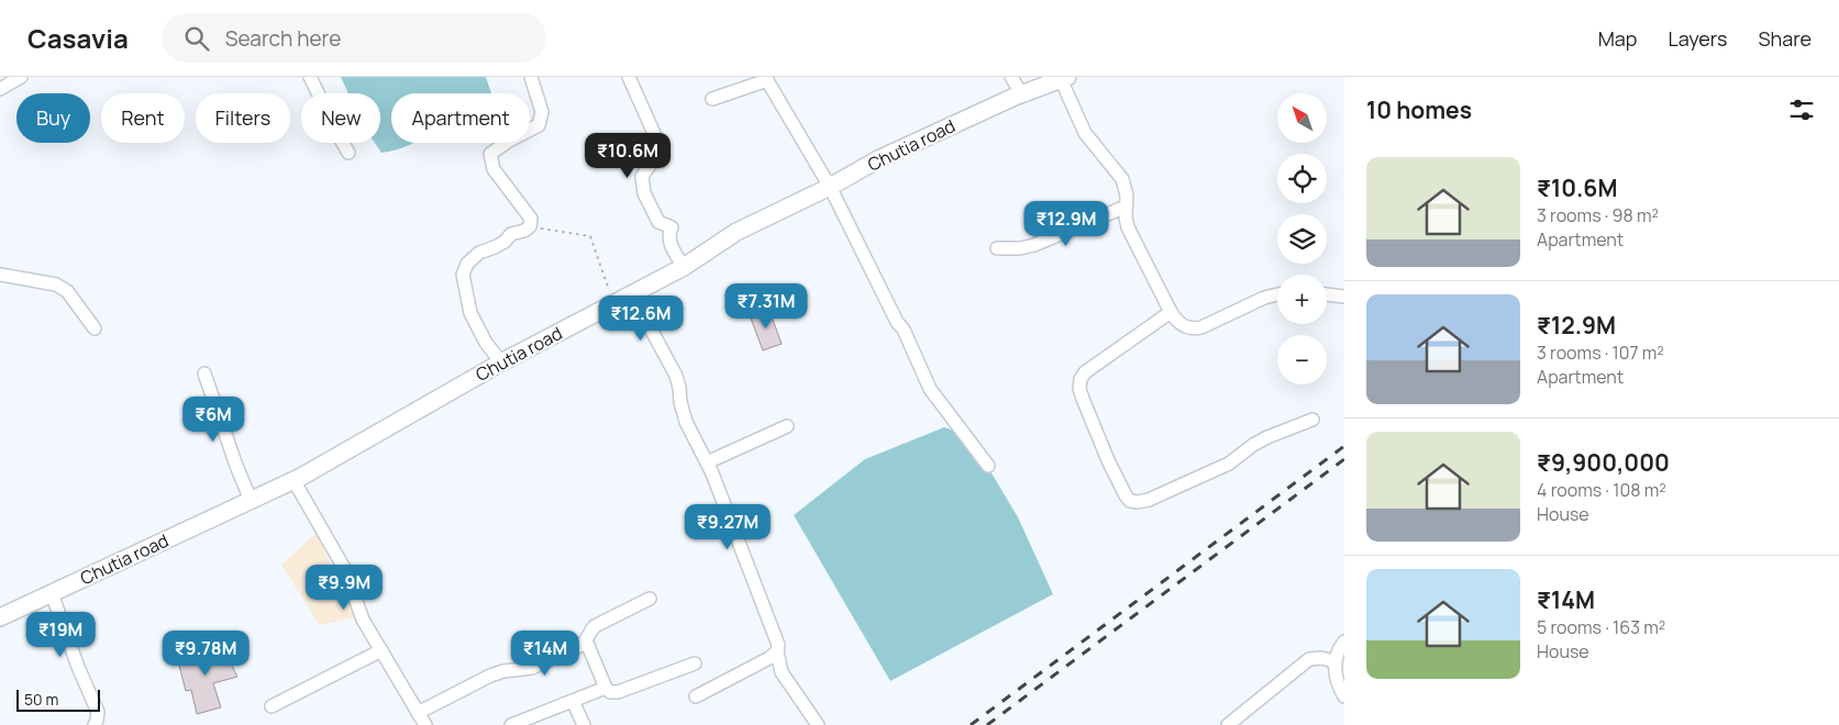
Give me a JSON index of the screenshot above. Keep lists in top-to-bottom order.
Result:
{
  "streets": {
    "street": ["Chutia road"]
  },
  "scale_bar": "50 m",
  "north": "top left",
  "page": {
    "header": "Casavia",
    "search": "Search here",
    "nav": ["Map", "Layers", "Share"],
    "heading": "10 homes",
    "map_buttons": ["+", "−"],
    "chip": [
      "Buy",
      "Rent",
      "Filters",
      "New",
      "Apartment"
    ],
    "price": [
      "₹10.6M",
      "₹12.9M",
      "₹7.31M",
      "₹12.6M",
      "₹6M",
      "₹9.27M",
      "₹9.9M",
      "₹19M",
      "₹9.78M",
      "₹14M"
    ],
    "list": [
      {
        "name": "₹10.6M",
        "note": "3 rooms · 98 m² · Apartment"
      },
      {
        "name": "₹12.9M",
        "note": "3 rooms · 107 m² · Apartment"
      },
      {
        "name": "₹9,900,000",
        "note": "4 rooms · 108 m² · House"
      },
      {
        "name": "₹14M",
        "note": "5 rooms · 163 m² · House"
      }
    ],
    "scale": "50 m"
  }
}
